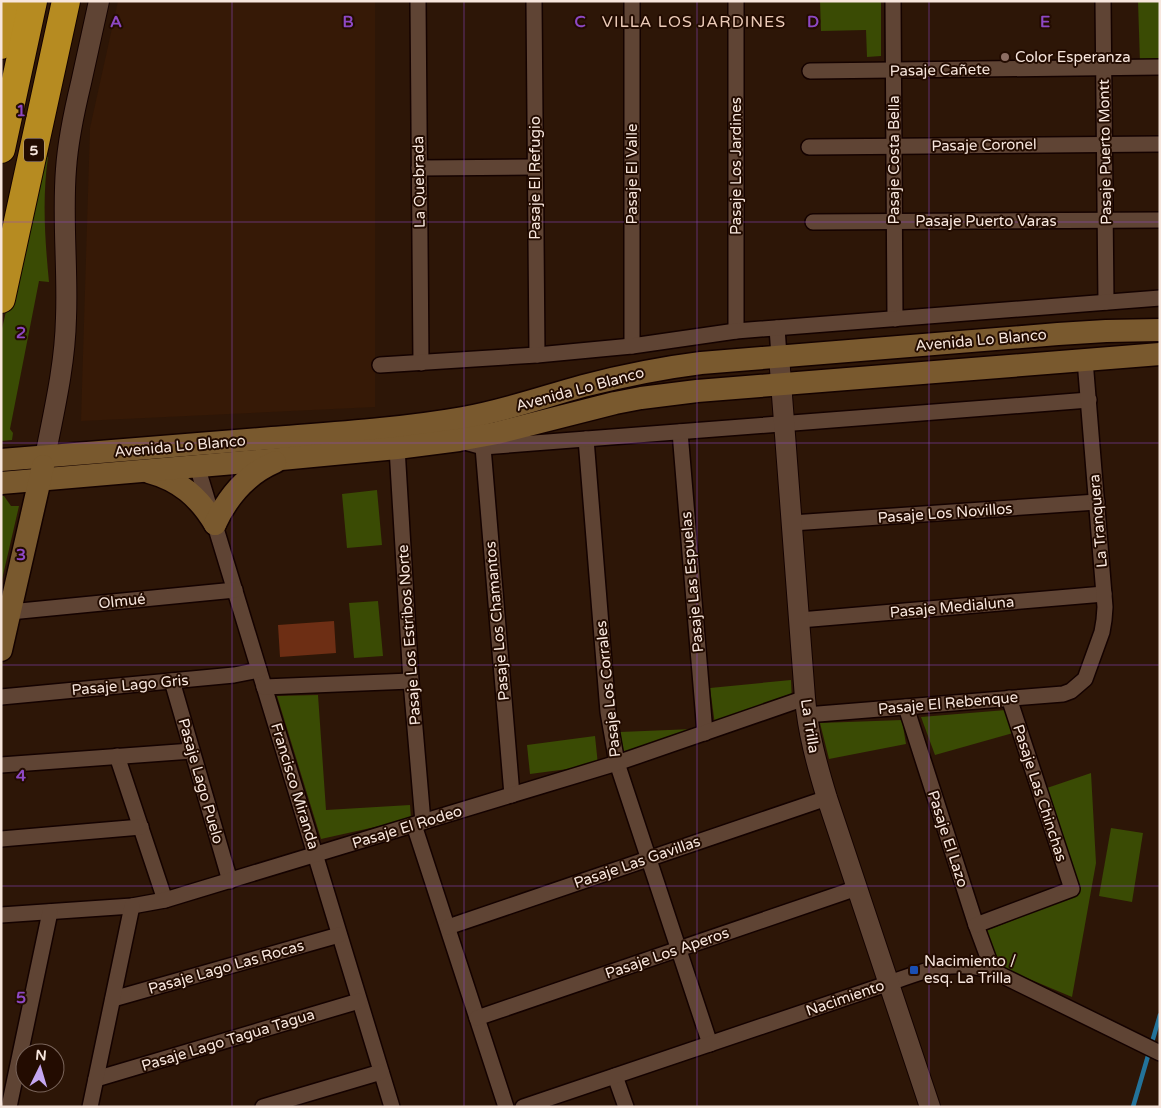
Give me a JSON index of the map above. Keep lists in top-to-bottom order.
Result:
{
  "streets": {
    "highway": ["5"],
    "main road": ["Avenida Lo Blanco"],
    "street": [
      "Pasaje Cañete",
      "Pasaje Coronel",
      "Pasaje Puerto Montt",
      "Pasaje Costa Bella",
      "Pasaje Los Jardines",
      "Pasaje El Valle",
      "Pasaje El Refugio",
      "La Quebrada",
      "Pasaje Puerto Varas",
      "Pasaje Los Novillos",
      "La Tranquera",
      "Pasaje Las Espuelas",
      "Olmué",
      "Pasaje Medialuna",
      "Pasaje Los Chamantos",
      "Pasaje Los Estribos Norte",
      "Pasaje Lago Gris",
      "Pasaje Los Corrales",
      "Pasaje El Rebenque",
      "La Trilla",
      "Pasaje Lago Puelo",
      "Francisco Miranda",
      "Pasaje Las Chinchas",
      "Pasaje El Rodeo",
      "Pasaje El Lazo",
      "Pasaje Las Gavillas",
      "Pasaje Los Aperos",
      "Pasaje Lago Las Rocas",
      "Nacimiento",
      "Pasaje Lago Tagua Tagua"
    ]
  },
  "crossings": [
    ["Pasaje Cañete", "Pasaje Puerto Montt"],
    ["Pasaje Cañete", "Pasaje Costa Bella"],
    ["Pasaje Coronel", "Pasaje Puerto Montt"],
    ["Pasaje Coronel", "Pasaje Costa Bella"],
    ["Pasaje Puerto Montt", "Pasaje Puerto Varas"],
    ["Pasaje Puerto Montt", "Avenida Lo Blanco"],
    ["Pasaje Costa Bella", "Pasaje Puerto Varas"],
    ["Pasaje Costa Bella", "Avenida Lo Blanco"],
    ["Pasaje Los Jardines", "Avenida Lo Blanco"],
    ["Pasaje El Valle", "Avenida Lo Blanco"],
    ["Pasaje El Refugio", "Avenida Lo Blanco"],
    ["La Quebrada", "Avenida Lo Blanco"],
    ["Avenida Lo Blanco", "La Tranquera"],
    ["Avenida Lo Blanco", "Pasaje Las Espuelas"],
    ["Avenida Lo Blanco", "Pasaje Los Chamantos"],
    ["Avenida Lo Blanco", "Pasaje Los Estribos Norte"],
    ["Avenida Lo Blanco", "Pasaje Los Corrales"],
    ["Avenida Lo Blanco", "La Trilla"],
    ["Avenida Lo Blanco", "Francisco Miranda"],
    ["Pasaje Los Novillos", "La Tranquera"],
    ["Pasaje Los Novillos", "La Trilla"],
    ["La Tranquera", "Pasaje Medialuna"],
    ["La Tranquera", "Pasaje El Rebenque"],
    ["Pasaje Las Espuelas", "Pasaje El Rodeo"],
    ["Olmué", "Francisco Miranda"],
    ["Pasaje Medialuna", "La Trilla"],
    ["Pasaje Los Chamantos", "Pasaje El Rodeo"],
    ["Pasaje Los Estribos Norte", "Pasaje El Rodeo"],
    ["Pasaje Los Estribos Norte", "Pasaje Las Gavillas"],
    ["Pasaje Los Estribos Norte", "Pasaje Los Aperos"],
    ["Pasaje Lago Gris", "Pasaje Lago Puelo"],
    ["Pasaje Lago Gris", "Francisco Miranda"],
    ["Pasaje Los Corrales", "Pasaje El Rodeo"],
    ["Pasaje Los Corrales", "Pasaje Las Gavillas"],
    ["Pasaje Los Corrales", "Pasaje Los Aperos"],
    ["Pasaje Los Corrales", "Nacimiento"],
    ["Pasaje El Rebenque", "La Trilla"],
    ["Pasaje El Rebenque", "Pasaje Las Chinchas"],
    ["Pasaje El Rebenque", "Pasaje El Rodeo"],
    ["Pasaje El Rebenque", "Pasaje El Lazo"],
    ["La Trilla", "Pasaje El Rodeo"],
    ["La Trilla", "Pasaje Las Gavillas"],
    ["La Trilla", "Pasaje Los Aperos"],
    ["La Trilla", "Nacimiento"],
    ["Pasaje Lago Puelo", "Pasaje El Rodeo"],
    ["Francisco Miranda", "Pasaje El Rodeo"],
    ["Francisco Miranda", "Pasaje Lago Las Rocas"],
    ["Francisco Miranda", "Pasaje Lago Tagua Tagua"],
    ["Pasaje Las Chinchas", "Pasaje El Lazo"],
    ["Pasaje El Lazo", "Nacimiento"]
  ],
  "districts": ["VILLA LOS JARDINES"],
  "places": {
    "other": ["Color Esperanza"],
    "transit": ["Nacimiento / esq. La Trilla"]
  },
  "north": "top",
  "grid": {
    "columns": [
      "A",
      "B",
      "C",
      "D",
      "E"
    ],
    "rows": [
      "1",
      "2",
      "3",
      "4",
      "5"
    ]
  }
}
